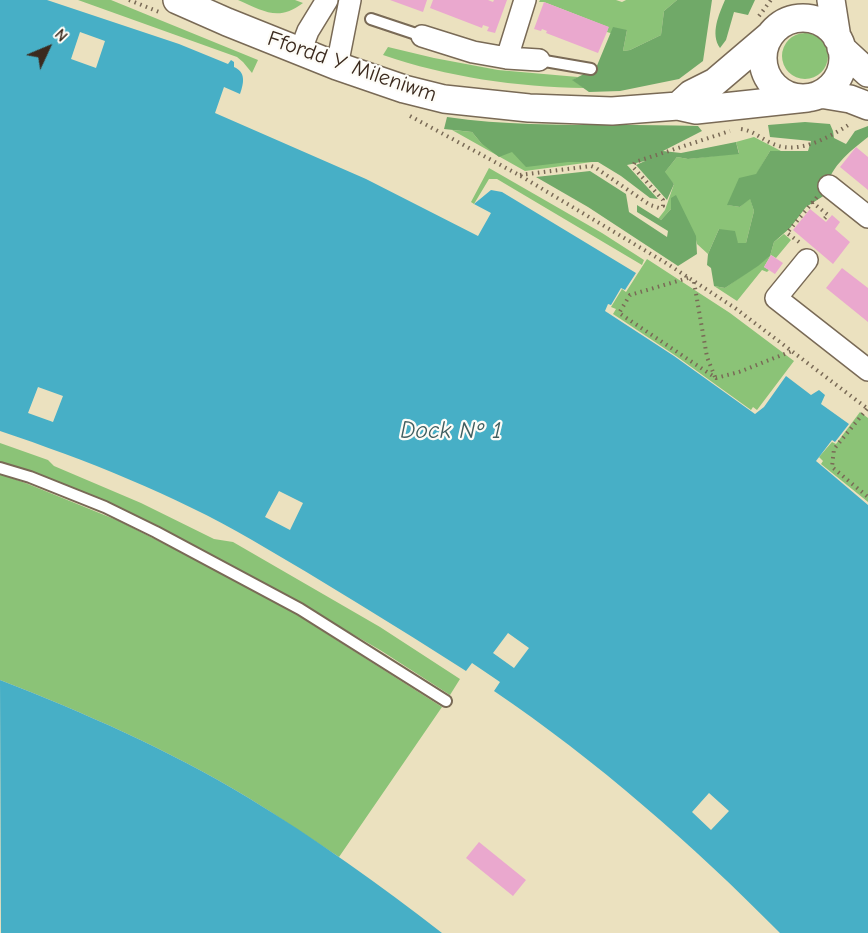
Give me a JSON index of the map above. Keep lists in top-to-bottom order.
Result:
{
  "streets": {
    "street": ["Ffordd Y Mileniwm"]
  },
  "water": ["Dock Nº 1"],
  "north": "top right"
}
